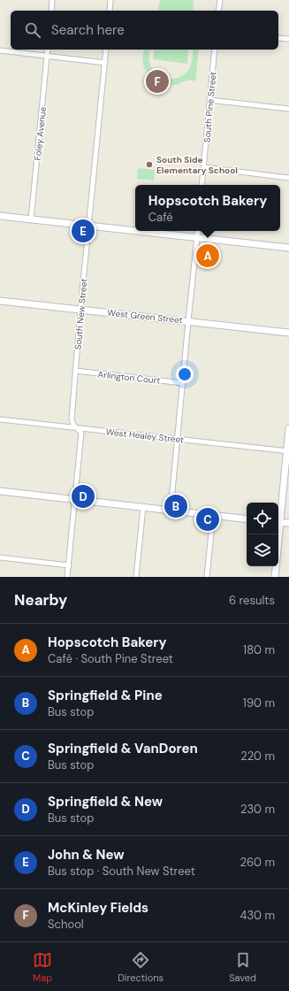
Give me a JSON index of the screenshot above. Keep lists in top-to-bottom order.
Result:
{
  "streets": {
    "street": [
      "South Pine Street",
      "Foley Avenue",
      "South New Street",
      "West Green Street",
      "Arlington Court",
      "West Healey Street"
    ]
  },
  "crossings": [
    ["South New Street", "West Green Street"],
    ["South New Street", "Arlington Court"],
    ["South New Street", "West Healey Street"]
  ],
  "places": ["South Side Elementary School"],
  "page": {
    "search": "Search here",
    "pins": [
      "F",
      "E",
      "A",
      "D",
      "B",
      "C"
    ],
    "popup": ["Hopscotch Bakery", "Café"],
    "heading": ["Nearby", "6 results"],
    "list": [
      {
        "mark": "A",
        "name": "Hopscotch Bakery",
        "note": "Café · South Pine Street",
        "value": "180 m"
      },
      {
        "mark": "B",
        "name": "Springfield & Pine",
        "note": "Bus stop",
        "value": "190 m"
      },
      {
        "mark": "C",
        "name": "Springfield & VanDoren",
        "note": "Bus stop",
        "value": "220 m"
      },
      {
        "mark": "D",
        "name": "Springfield & New",
        "note": "Bus stop",
        "value": "230 m"
      },
      {
        "mark": "E",
        "name": "John & New",
        "note": "Bus stop · South New Street",
        "value": "260 m"
      },
      {
        "mark": "F",
        "name": "McKinley Fields",
        "note": "School",
        "value": "430 m"
      }
    ],
    "nav": ["Map", "Directions", "Saved"]
  }
}
